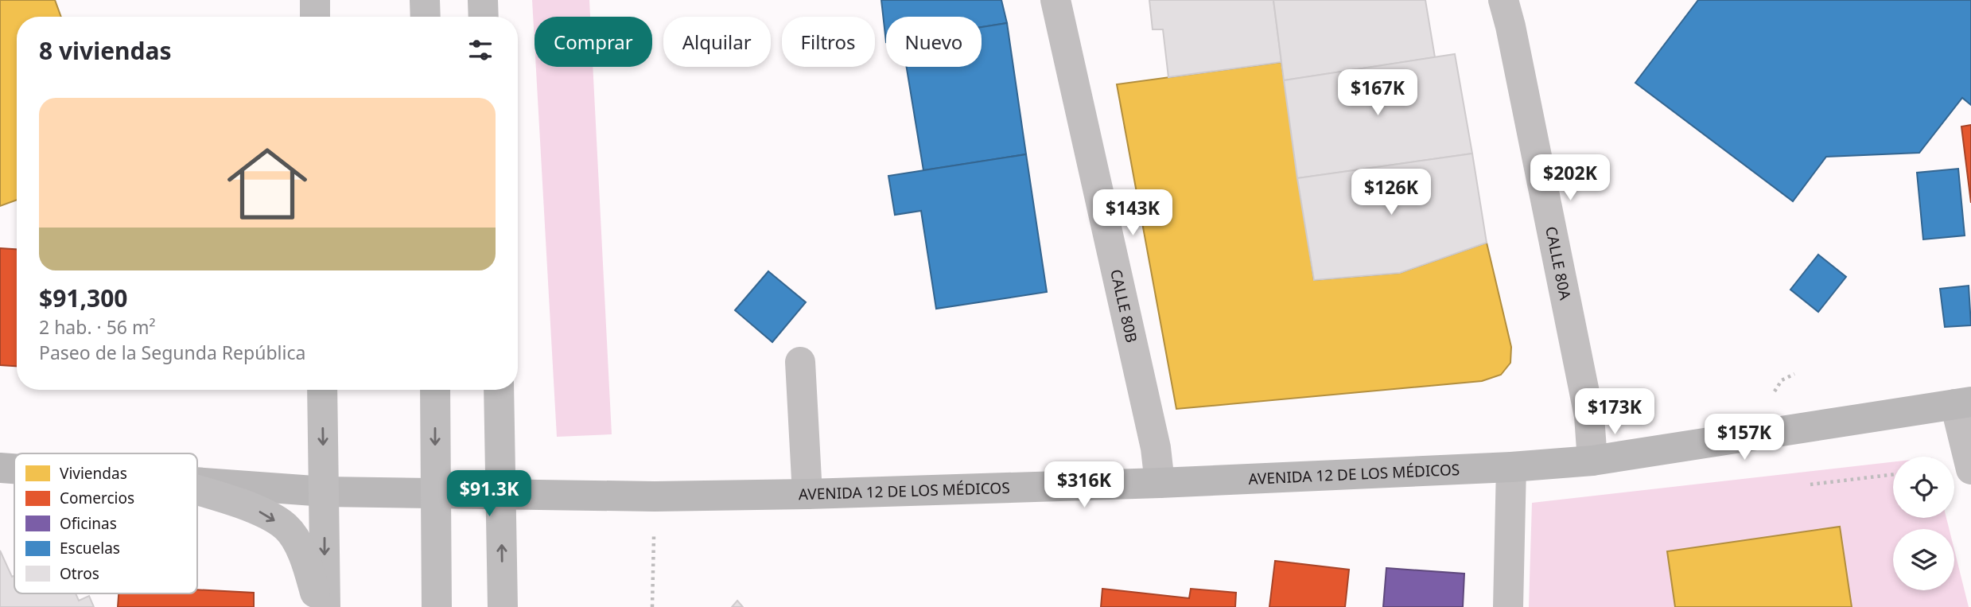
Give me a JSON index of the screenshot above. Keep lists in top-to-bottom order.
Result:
{
  "streets": {
    "main road": ["AVENIDA 12 DE LOS MÉDICOS"],
    "street": ["CALLE 80A", "CALLE 80B"]
  },
  "crossings": [
    ["CALLE 80A", "AVENIDA 12 DE LOS MÉDICOS"],
    ["CALLE 80B", "AVENIDA 12 DE LOS MÉDICOS"]
  ],
  "legend": [
    "Viviendas",
    "Comercios",
    "Oficinas",
    "Escuelas",
    "Otros"
  ],
  "page": {
    "chip": [
      "Comprar",
      "Alquilar",
      "Filtros",
      "Nuevo"
    ],
    "heading": "8 viviendas",
    "price": [
      "$167K",
      "$202K",
      "$126K",
      "$143K",
      "$173K",
      "$157K",
      "$316K",
      "$91.3K"
    ],
    "list": [
      {
        "name": "$91,300",
        "note": "2 hab. · 56 m² · Paseo de la Segunda República"
      }
    ]
  }
}
